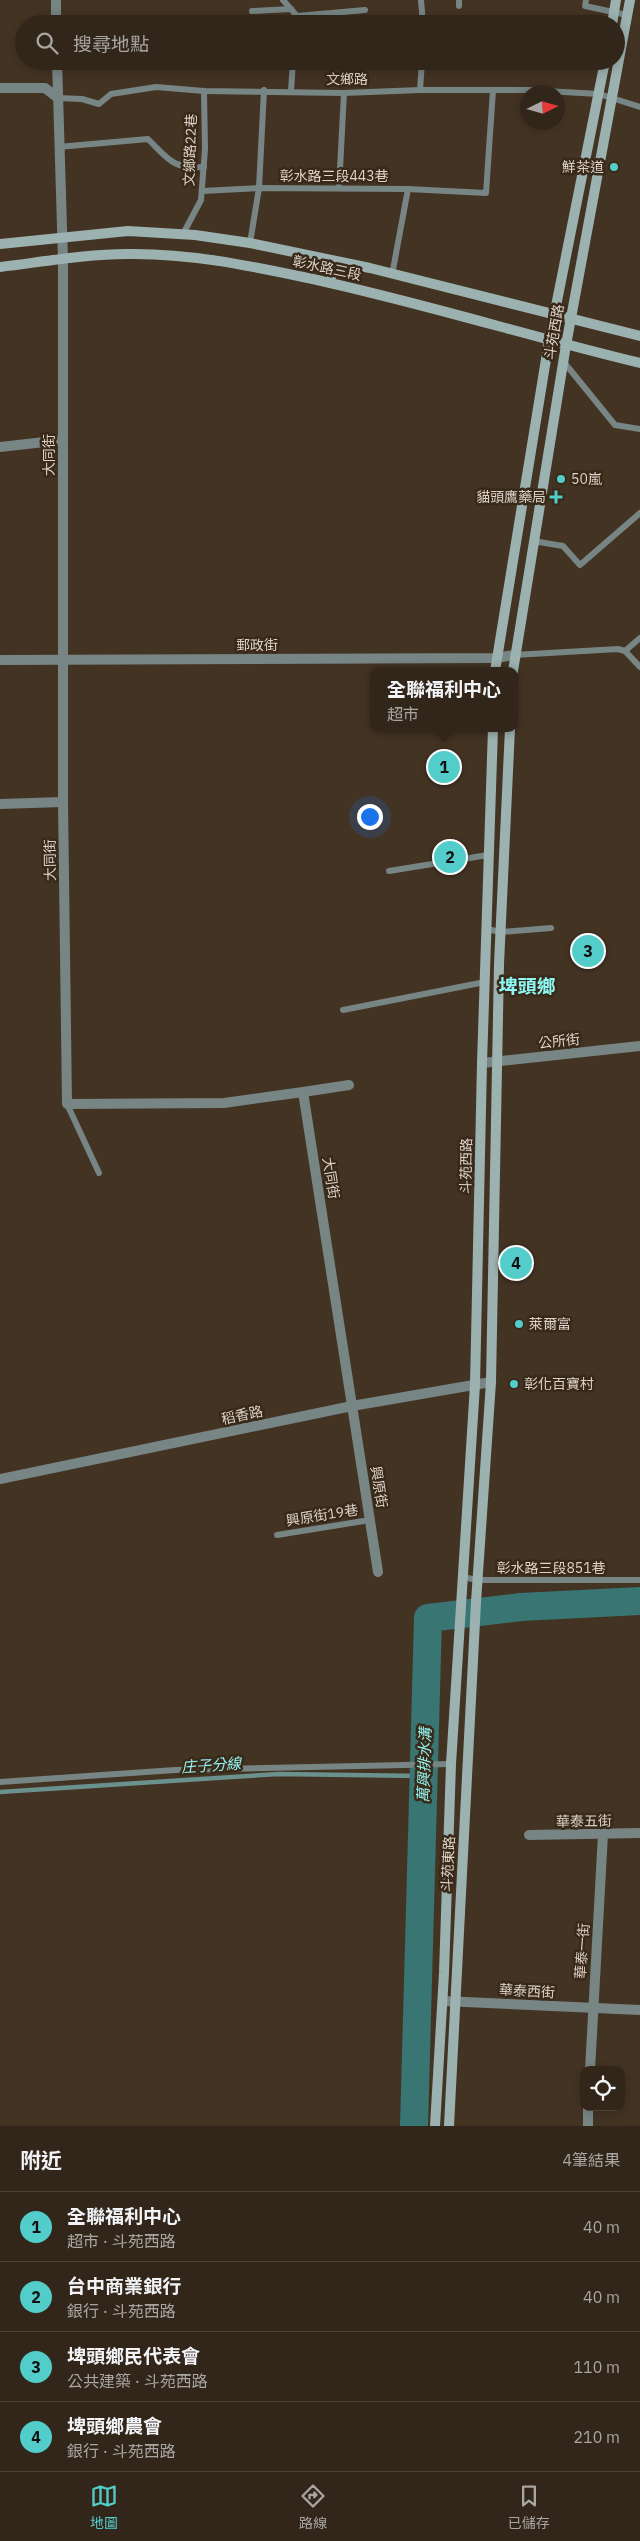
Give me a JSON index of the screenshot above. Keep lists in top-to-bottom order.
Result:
{
  "streets": {
    "main road": ["彰水路三段", "斗苑西路", "斗苑東路"],
    "street": [
      "大同街",
      "郵政街",
      "公所街",
      "稻香路",
      "興原街",
      "華泰五街",
      "華泰一街",
      "華泰西街"
    ],
    "lane": [
      "文鄉路",
      "文鄉路22巷",
      "彰水路三段443巷",
      "興原街19巷",
      "彰水路三段851巷"
    ]
  },
  "crossings": [
    ["文鄉路", "文鄉路22巷"],
    ["文鄉路", "彰水路三段443巷"],
    ["文鄉路", "斗苑西路"],
    ["文鄉路", "大同街"],
    ["文鄉路22巷", "彰水路三段443巷"],
    ["文鄉路22巷", "彰水路三段"],
    ["彰水路三段443巷", "彰水路三段"],
    ["彰水路三段", "斗苑西路"],
    ["彰水路三段", "大同街"],
    ["斗苑西路", "郵政街"],
    ["斗苑西路", "公所街"],
    ["斗苑西路", "稻香路"],
    ["斗苑西路", "彰水路三段851巷"],
    ["斗苑西路", "斗苑東路"],
    ["大同街", "郵政街"],
    ["大同街", "稻香路"],
    ["大同街", "興原街"],
    ["稻香路", "興原街"],
    ["興原街", "興原街19巷"],
    ["彰水路三段851巷", "斗苑東路"],
    ["華泰五街", "華泰一街"],
    ["斗苑東路", "華泰西街"],
    ["華泰一街", "華泰西街"]
  ],
  "districts": ["埤頭鄉"],
  "water": ["庄子分線", "萬興排水溝"],
  "places": {
    "other": [
      "鮮茶道",
      "50嵐",
      "萊爾富",
      "彰化百寶村"
    ],
    "health": ["貓頭鷹藥局"]
  },
  "north": "right",
  "page": {
    "search": "搜尋地點",
    "popup": ["全聯福利中心", "超市"],
    "pins": [
      "1",
      "2",
      "3",
      "4"
    ],
    "heading": ["附近", "4筆結果"],
    "list": [
      {
        "mark": "1",
        "name": "全聯福利中心",
        "note": "超市 · 斗苑西路",
        "value": "40 m"
      },
      {
        "mark": "2",
        "name": "台中商業銀行",
        "note": "銀行 · 斗苑西路",
        "value": "40 m"
      },
      {
        "mark": "3",
        "name": "埤頭鄉民代表會",
        "note": "公共建築 · 斗苑西路",
        "value": "110 m"
      },
      {
        "mark": "4",
        "name": "埤頭鄉農會",
        "note": "銀行 · 斗苑西路",
        "value": "210 m"
      }
    ],
    "nav": ["地圖", "路線", "已儲存"]
  }
}
